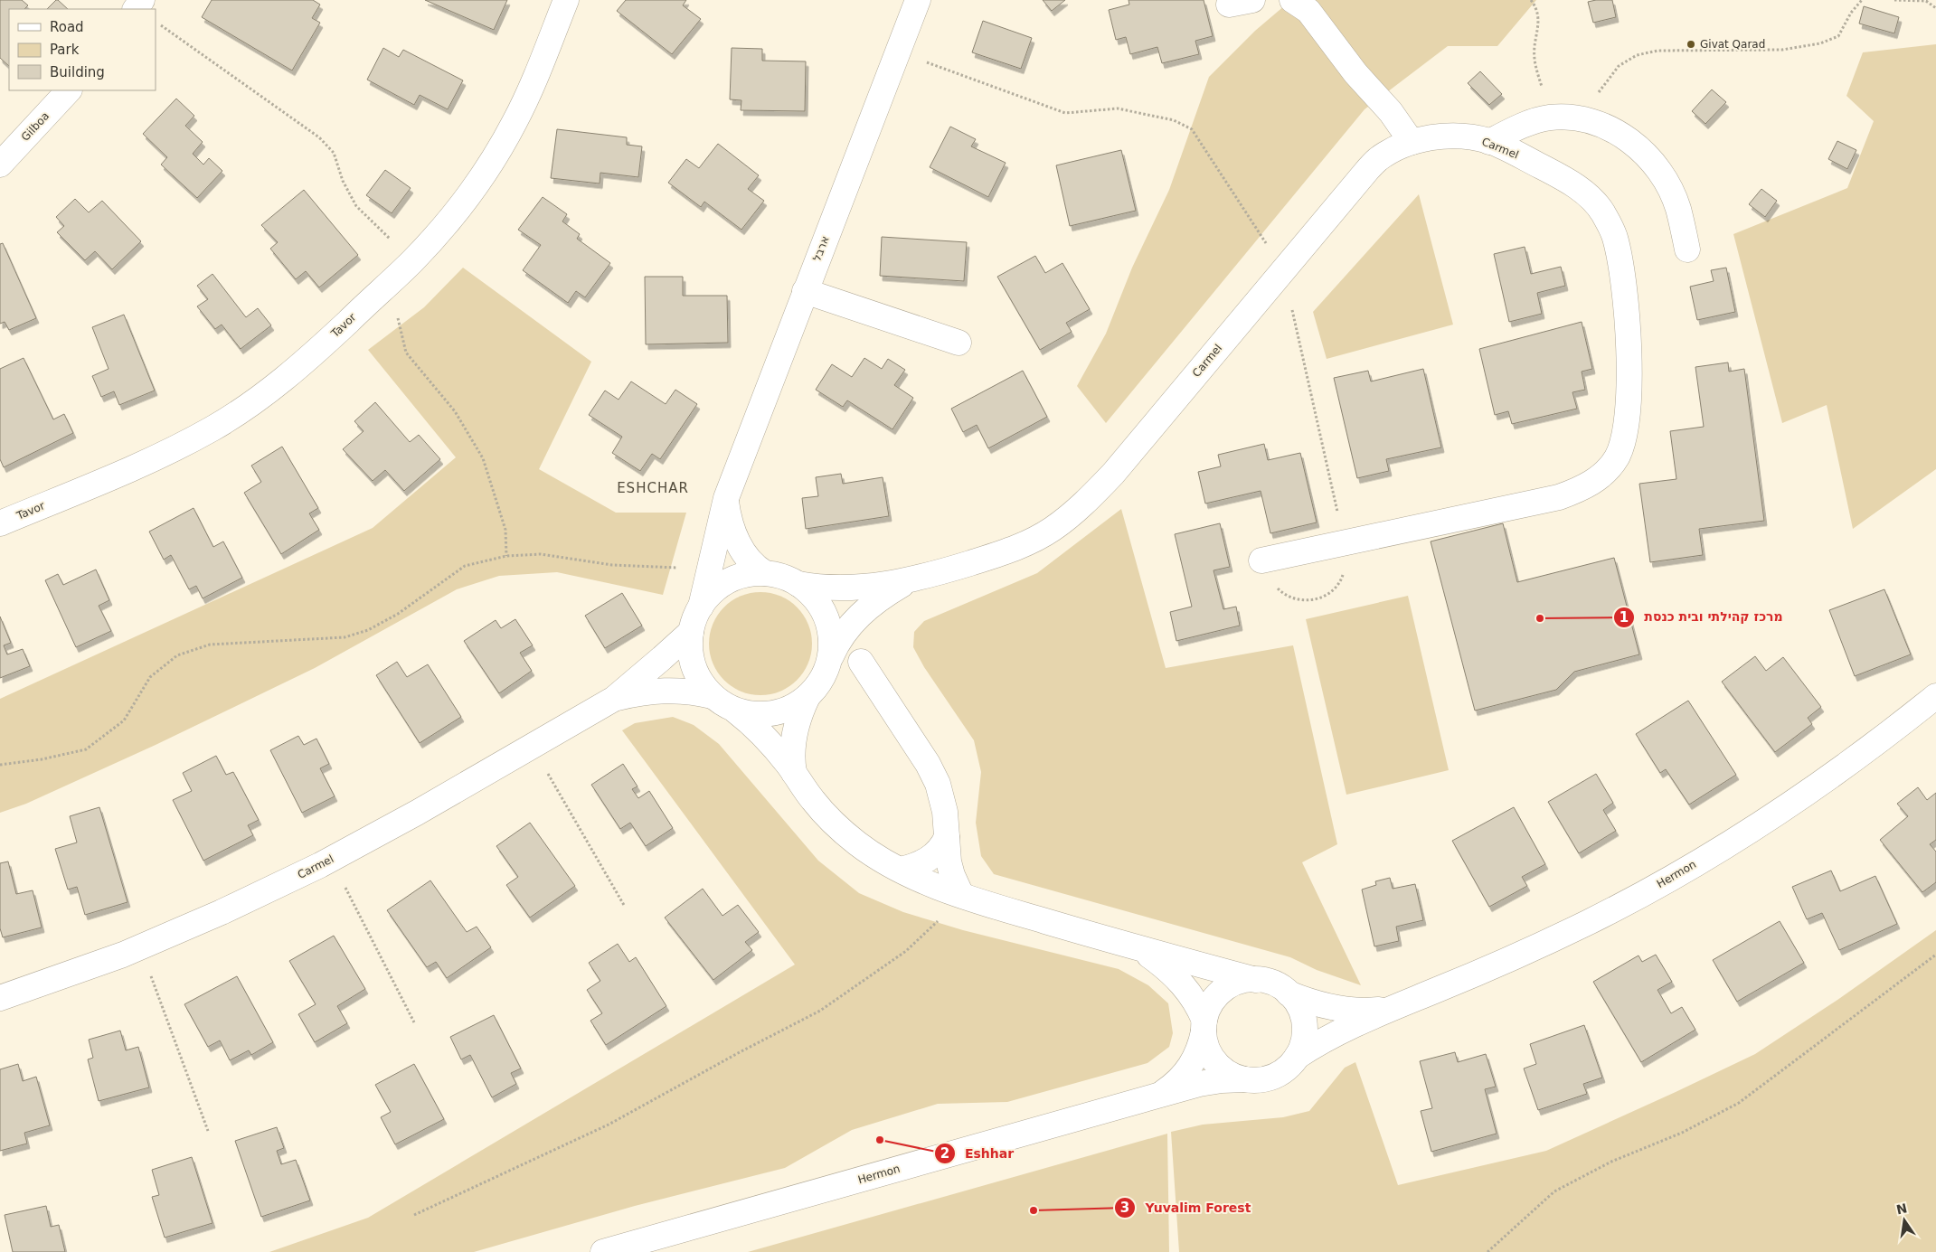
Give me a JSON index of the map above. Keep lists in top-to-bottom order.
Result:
{
  "streets": {
    "street": [
      "Gilboa",
      "Carmel",
      "ארבל",
      "Tavor",
      "Hermon"
    ]
  },
  "districts": ["ESHCHAR"],
  "places": [
    "Givat Qarad",
    "מרכז קהילתי ובית כנסת",
    "Eshhar",
    "Yuvalim Forest"
  ],
  "legend": ["Road", "Park", "Building"],
  "north": "top"
}
